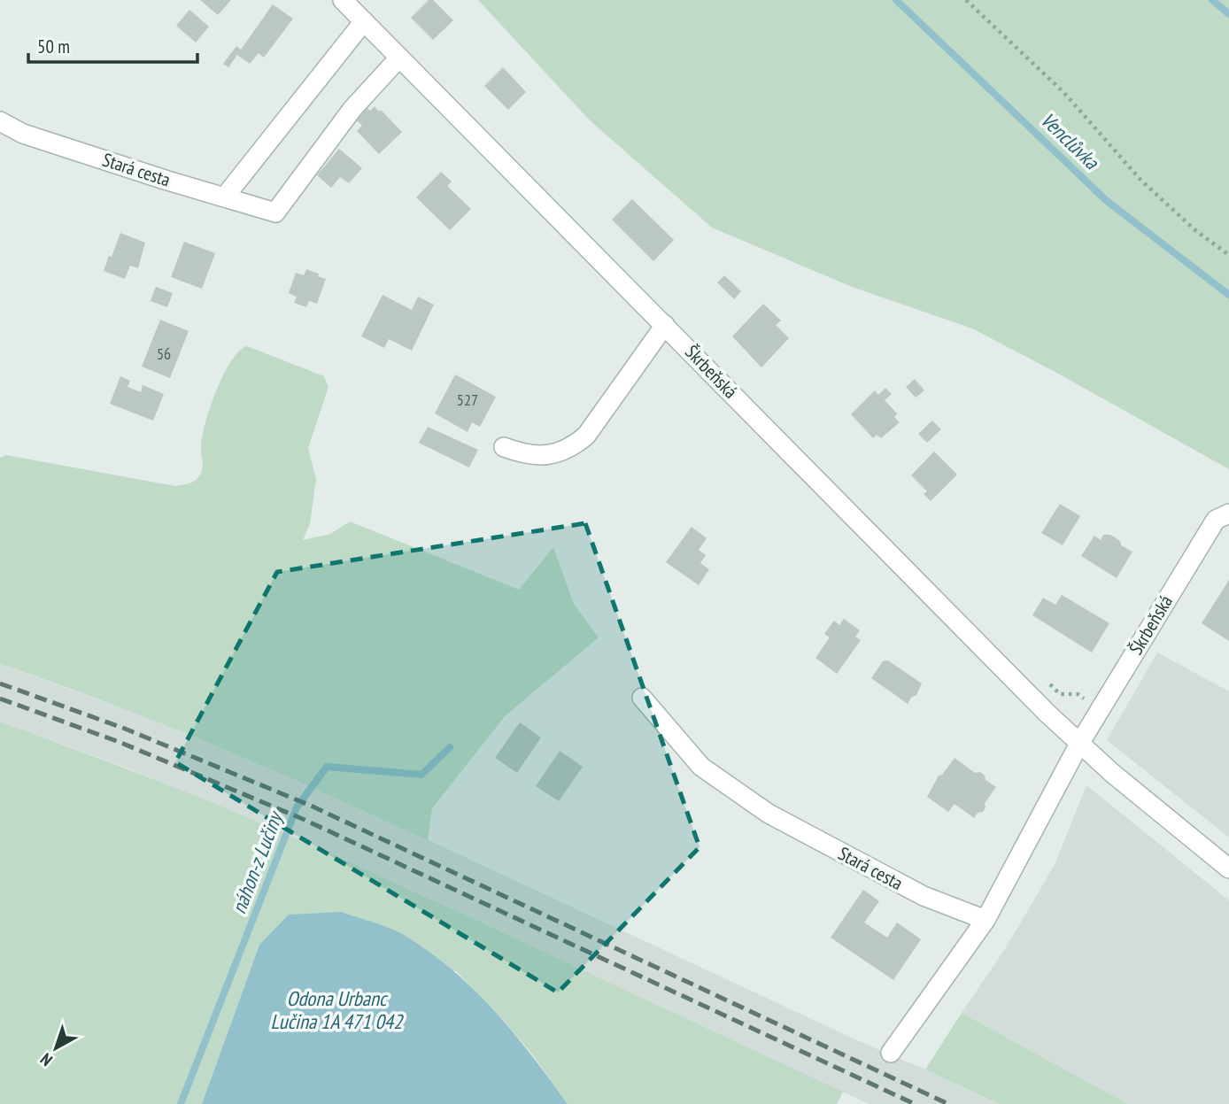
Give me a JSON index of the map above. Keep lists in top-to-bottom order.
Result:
{
  "streets": {
    "street": ["Stará cesta", "Škrbeňská"]
  },
  "crossings": [
    ["Stará cesta", "Škrbeňská"]
  ],
  "water": ["Venclůvka", "náhon-z Lučiny", "Odona Urbanc Lučina 1A 471 042"],
  "house_numbers": ["56", "527"],
  "scale_bar": "50 m",
  "north": "bottom left"
}
